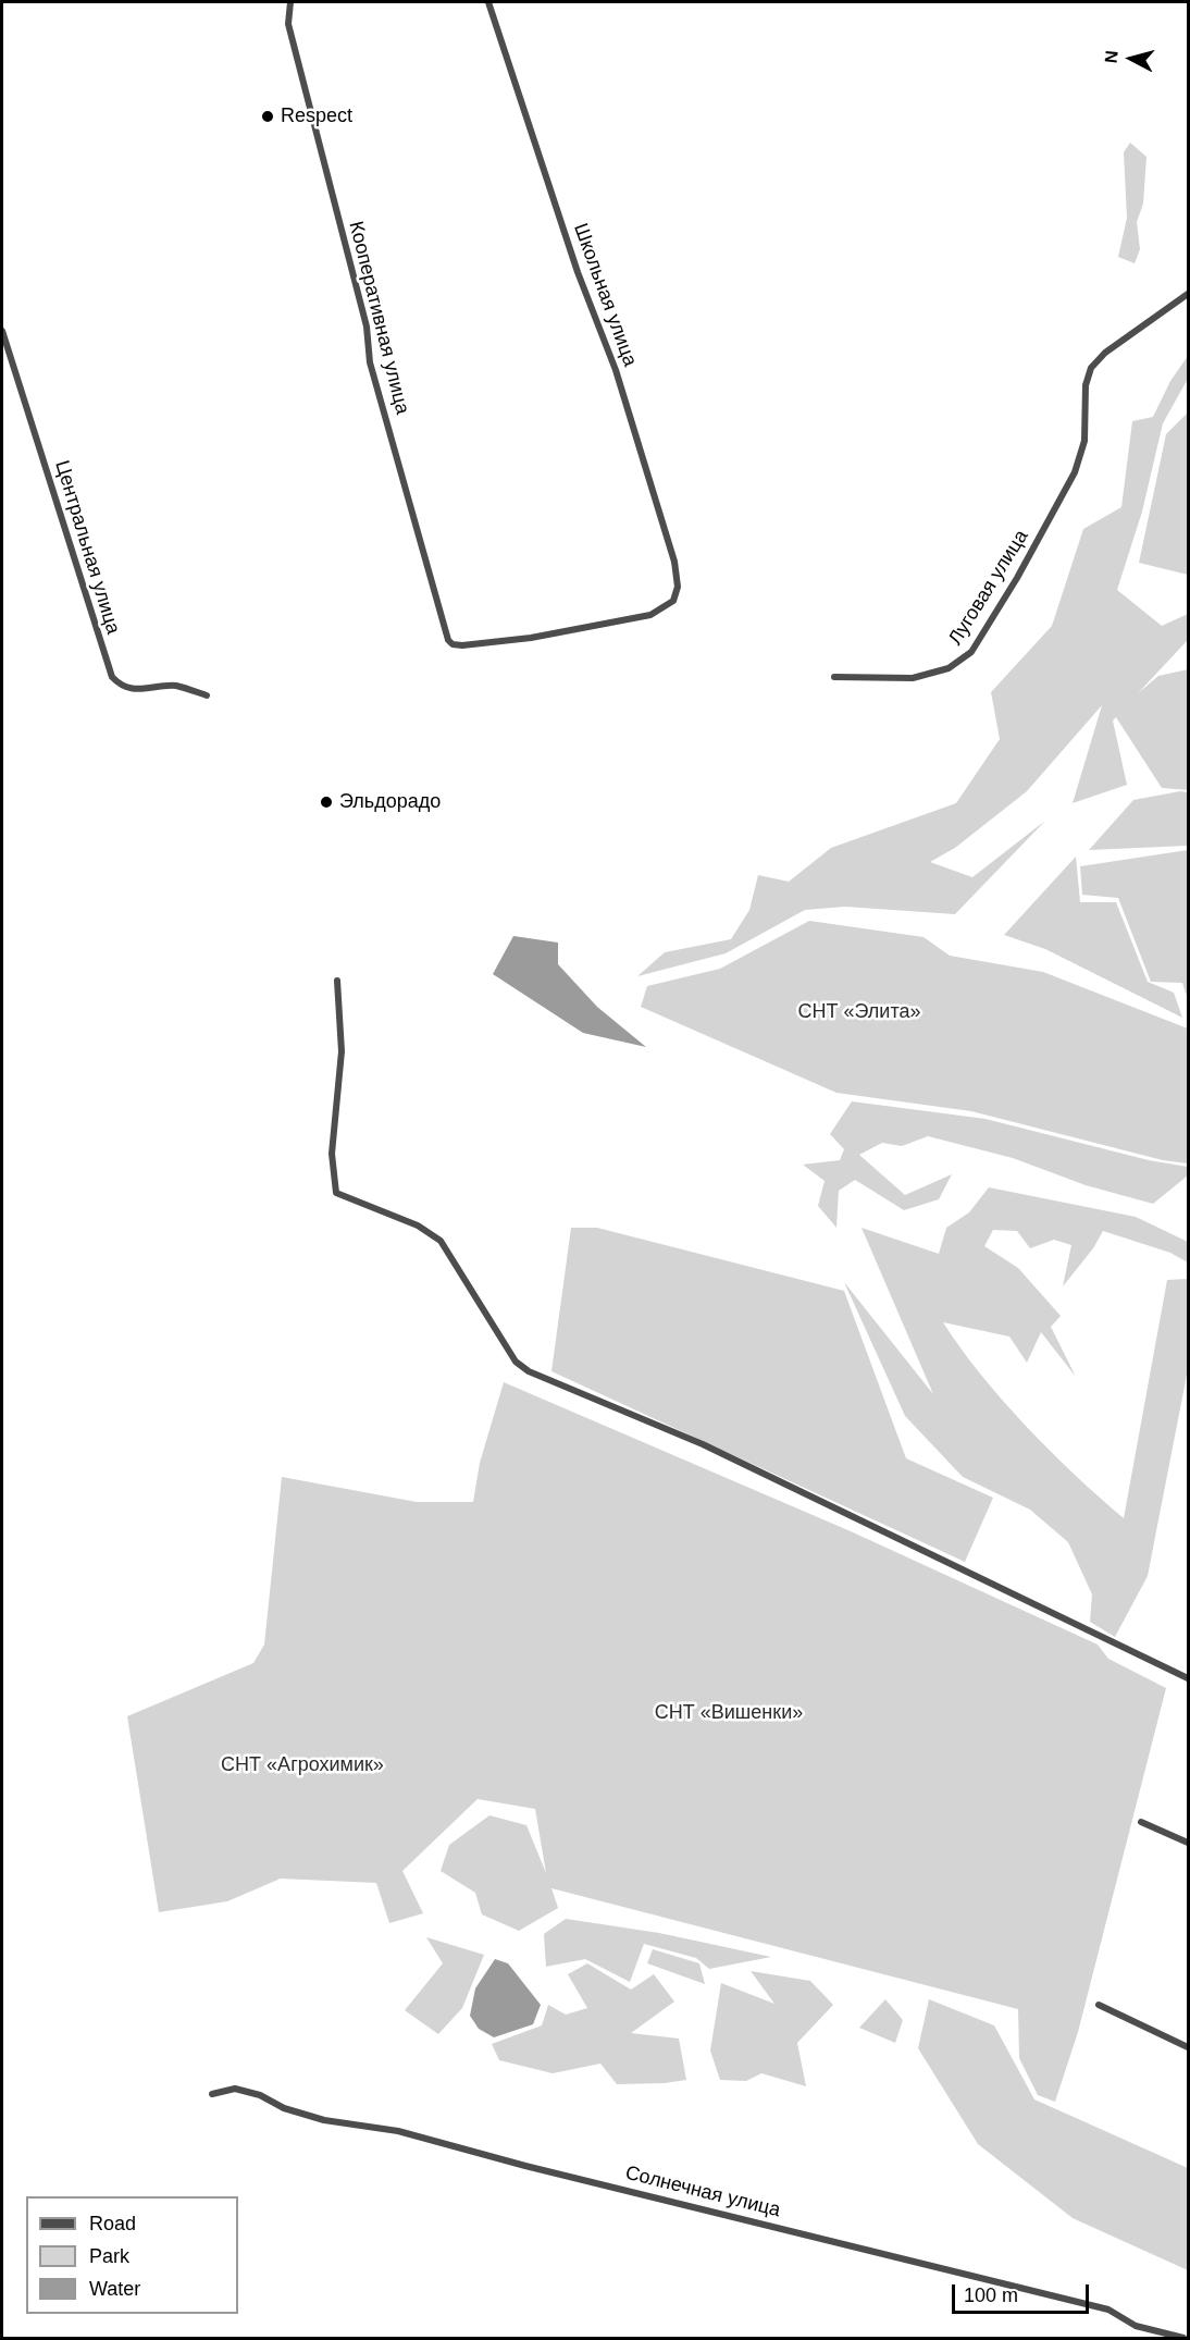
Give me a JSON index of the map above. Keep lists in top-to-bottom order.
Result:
{
  "streets": {
    "street": [
      "Школьная улица",
      "Кооперативная улица",
      "Центральная улица",
      "Луговая улица",
      "Солнечная улица"
    ]
  },
  "crossings": [
    ["Школьная улица", "Кооперативная улица"]
  ],
  "parks": ["СНТ «Элита»", "СНТ «Вишенки»", "СНТ «Агрохимик»"],
  "places": ["Respect", "Эльдорадо"],
  "legend": ["Road", "Park", "Water"],
  "scale_bar": "100 m",
  "north": "left"
}
